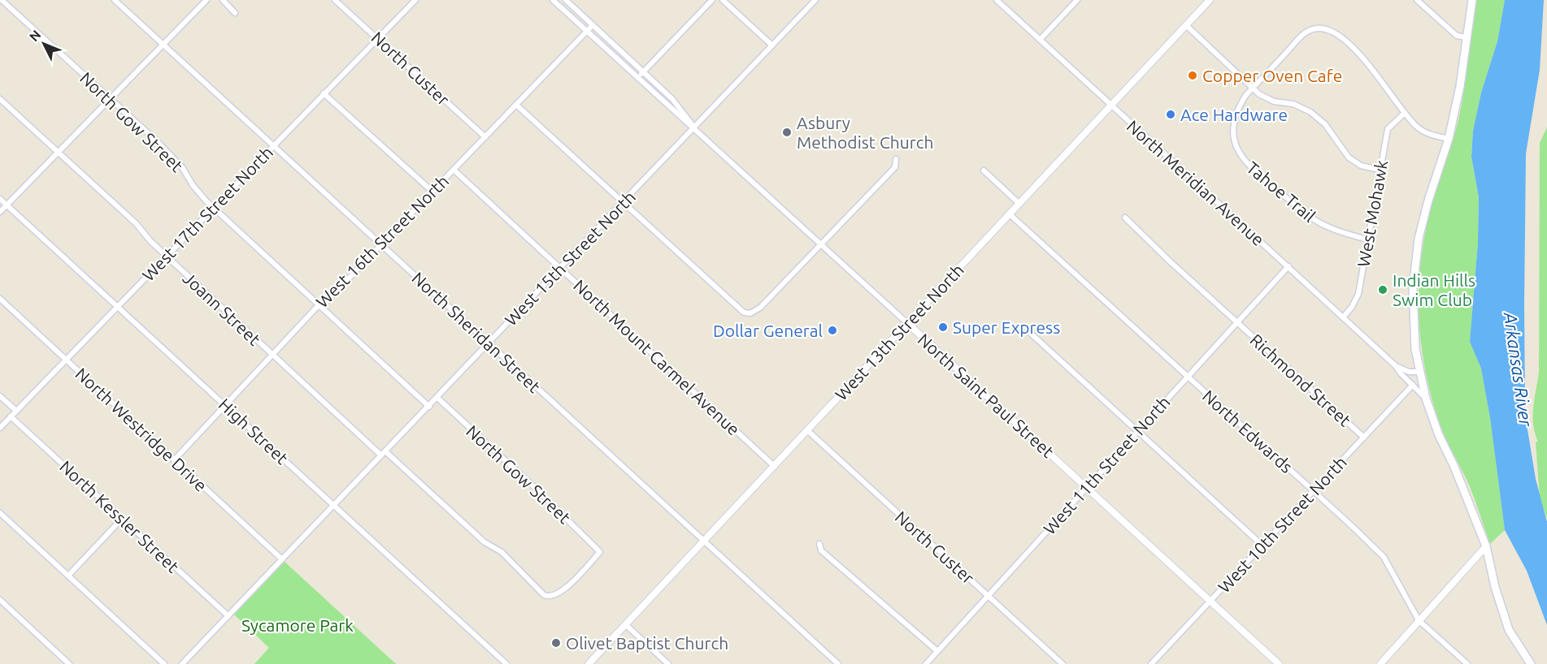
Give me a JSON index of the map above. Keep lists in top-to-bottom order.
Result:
{
  "streets": {
    "street": [
      "North Custer",
      "North Gow Street",
      "North Meridian Avenue",
      "Tahoe Trail",
      "West 17th Street North",
      "West Mohawk",
      "West 16th Street North",
      "West 15th Street North",
      "Joann Street",
      "North Sheridan Street",
      "West 13th Street North",
      "North Mount Carmel Avenue",
      "Richmond Street",
      "North Saint Paul Street",
      "North Westridge Drive",
      "High Street",
      "North Edwards",
      "West 11th Street North",
      "North Kessler Street",
      "West 10th Street North"
    ]
  },
  "crossings": [
    ["North Custer", "West 17th Street North"],
    ["North Custer", "West 16th Street North"],
    ["North Custer", "West 13th Street North"],
    ["North Custer", "West 11th Street North"],
    ["North Gow Street", "West 17th Street North"],
    ["North Gow Street", "West 16th Street North"],
    ["North Gow Street", "West 15th Street North"],
    ["North Gow Street", "Joann Street"],
    ["North Meridian Avenue", "West Mohawk"],
    ["North Meridian Avenue", "West 13th Street North"],
    ["North Meridian Avenue", "West 11th Street North"],
    ["North Meridian Avenue", "West 10th Street North"],
    ["Tahoe Trail", "West Mohawk"],
    ["West 17th Street North", "Joann Street"],
    ["West 17th Street North", "North Sheridan Street"],
    ["West 17th Street North", "North Westridge Drive"],
    ["West 17th Street North", "High Street"],
    ["West 17th Street North", "North Kessler Street"],
    ["West 16th Street North", "Joann Street"],
    ["West 16th Street North", "North Sheridan Street"],
    ["West 16th Street North", "North Mount Carmel Avenue"],
    ["West 16th Street North", "North Saint Paul Street"],
    ["West 16th Street North", "North Westridge Drive"],
    ["West 16th Street North", "High Street"],
    ["West 15th Street North", "Joann Street"],
    ["West 15th Street North", "North Sheridan Street"],
    ["West 15th Street North", "North Mount Carmel Avenue"],
    ["West 15th Street North", "North Saint Paul Street"],
    ["West 15th Street North", "North Westridge Drive"],
    ["West 15th Street North", "High Street"],
    ["West 15th Street North", "North Kessler Street"],
    ["North Sheridan Street", "West 13th Street North"],
    ["West 13th Street North", "North Mount Carmel Avenue"],
    ["West 13th Street North", "North Saint Paul Street"],
    ["West 13th Street North", "North Edwards"],
    ["Richmond Street", "West 11th Street North"],
    ["Richmond Street", "West 10th Street North"],
    ["North Saint Paul Street", "West 11th Street North"],
    ["North Saint Paul Street", "West 10th Street North"],
    ["North Edwards", "West 11th Street North"],
    ["North Edwards", "West 10th Street North"]
  ],
  "water": ["Arkansas River"],
  "parks": ["Sycamore Park"],
  "places": [
    "Copper Oven Cafe",
    "Ace Hardware",
    "Asbury Methodist Church",
    "Indian Hills Swim Club",
    "Super Express",
    "Dollar General",
    "Olivet Baptist Church"
  ],
  "north": "top left"
}
